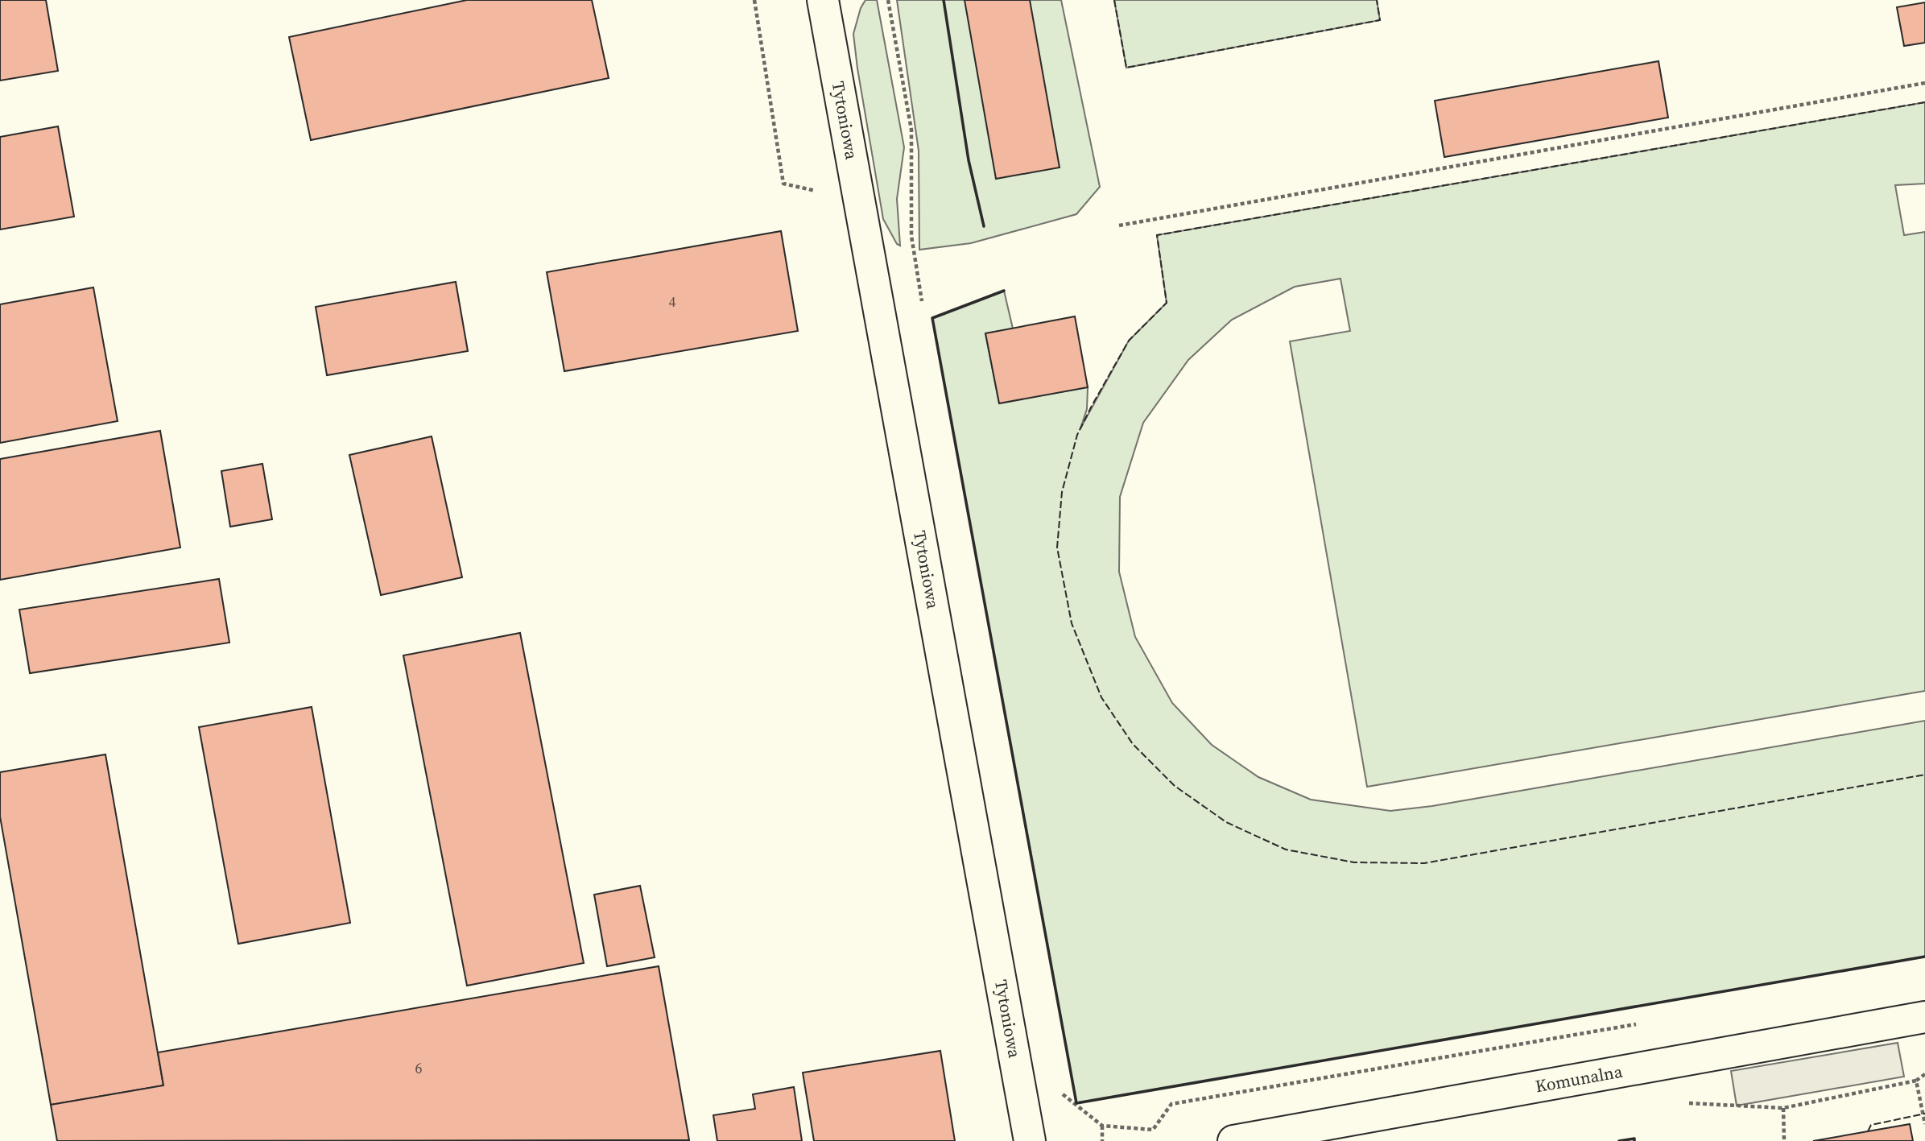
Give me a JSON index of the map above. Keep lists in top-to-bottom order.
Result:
{
  "streets": {
    "street": ["Tytoniowa", "Komunalna"]
  },
  "house_numbers": ["4", "6"]
}
